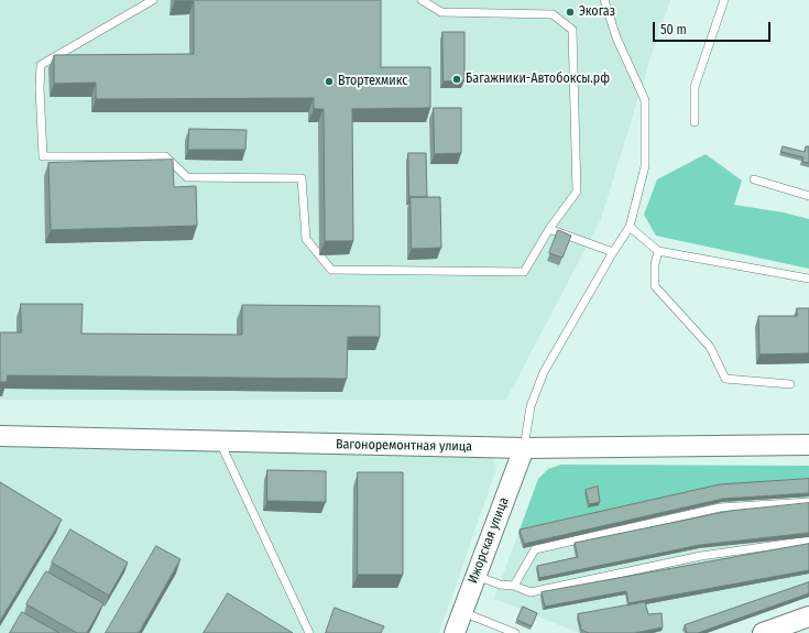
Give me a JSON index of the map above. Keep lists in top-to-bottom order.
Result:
{
  "streets": {
    "street": ["Вагоноремонтная улица", "Ижорская улица"]
  },
  "crossings": [
    ["Вагоноремонтная улица", "Ижорская улица"]
  ],
  "places": ["Экогаз", "Багажники-Автобоксы.рф", "Втортехмикс"],
  "scale_bar": "50 m"
}
